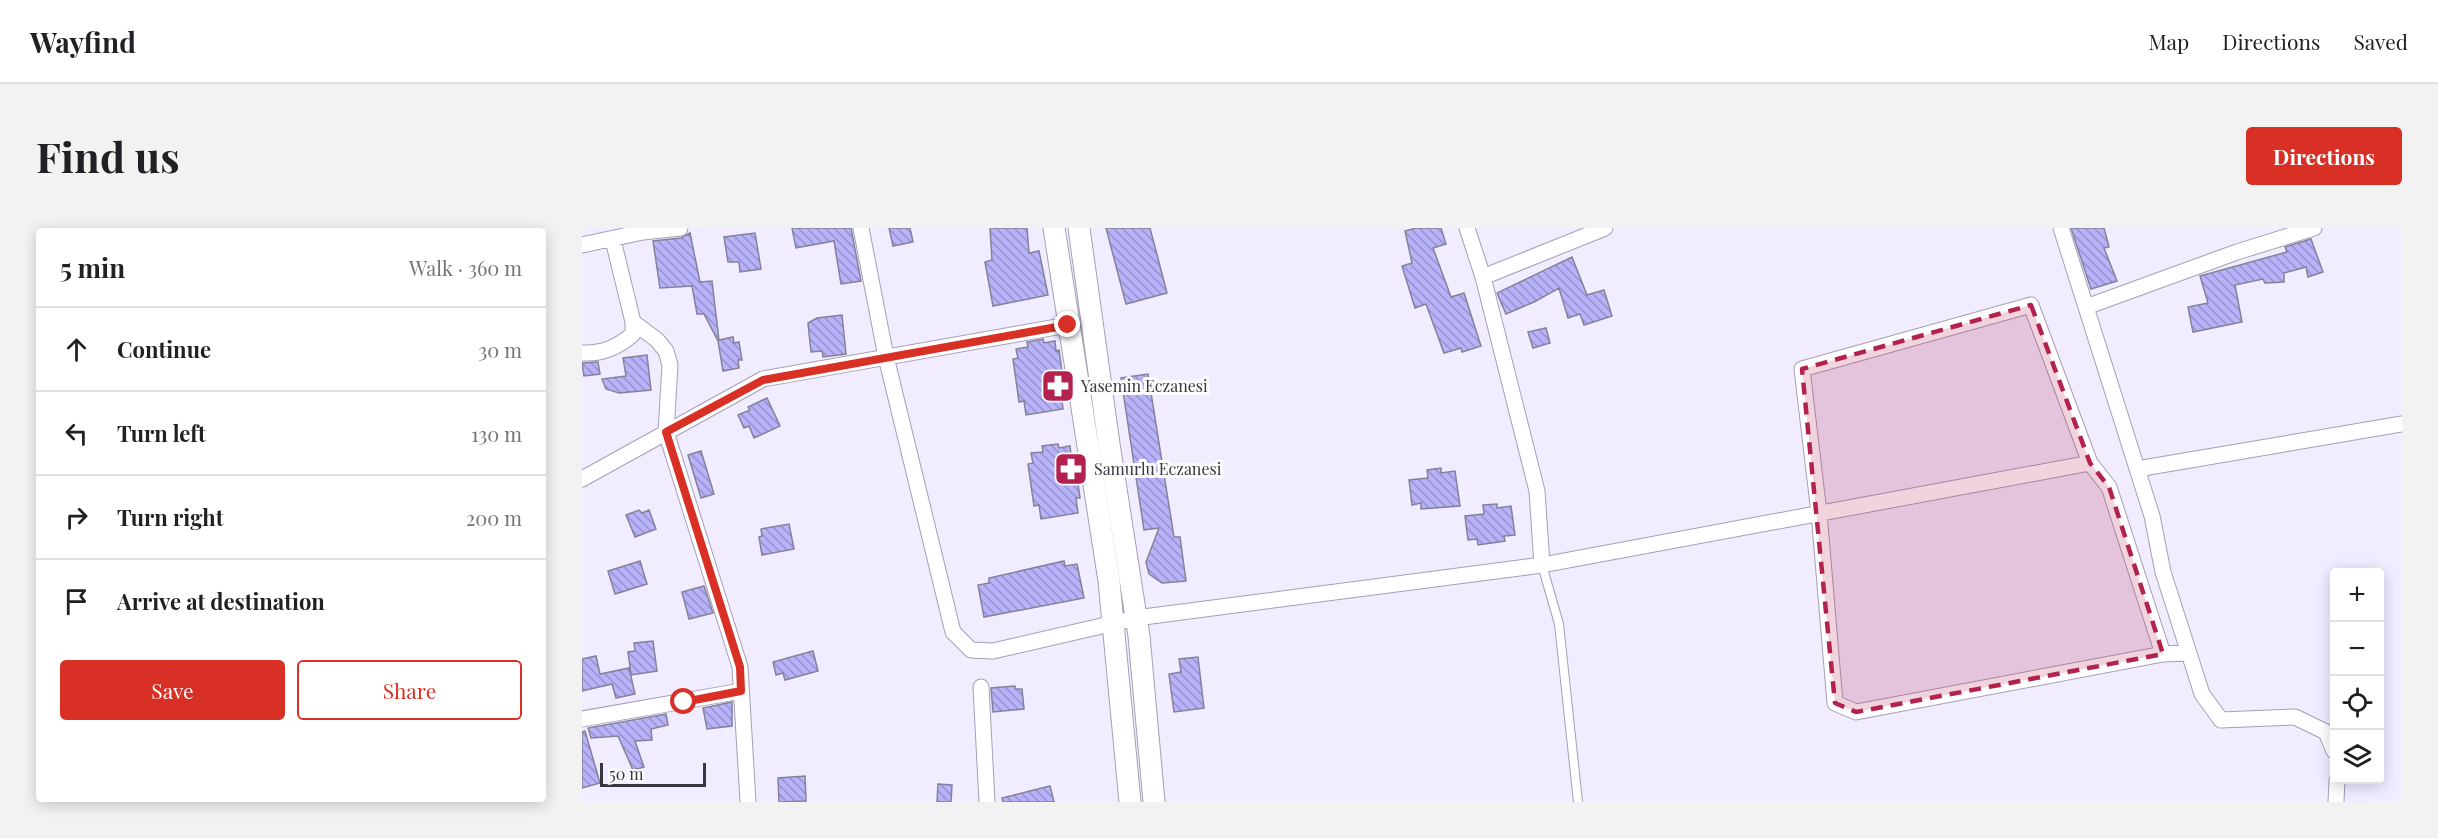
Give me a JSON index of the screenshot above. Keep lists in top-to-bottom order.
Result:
{
  "places": {
    "pharmacy": ["Yasemin Eczanesi", "Samurlu Eczanesi"]
  },
  "scale_bar": "50 m",
  "page": {
    "header": "Wayfind",
    "nav": ["Map", "Directions", "Saved"],
    "buttons": [
      "Directions",
      ["Save", "Share"]
    ],
    "title": "Find us",
    "heading": ["5 min", "Walk · 360 m"],
    "list": [
      ["Continue", "30 m"],
      ["Turn left", "130 m"],
      ["Turn right", "200 m"],
      "Arrive at destination"
    ],
    "map_buttons": ["+", "−"],
    "scale": "50 m"
  }
}
